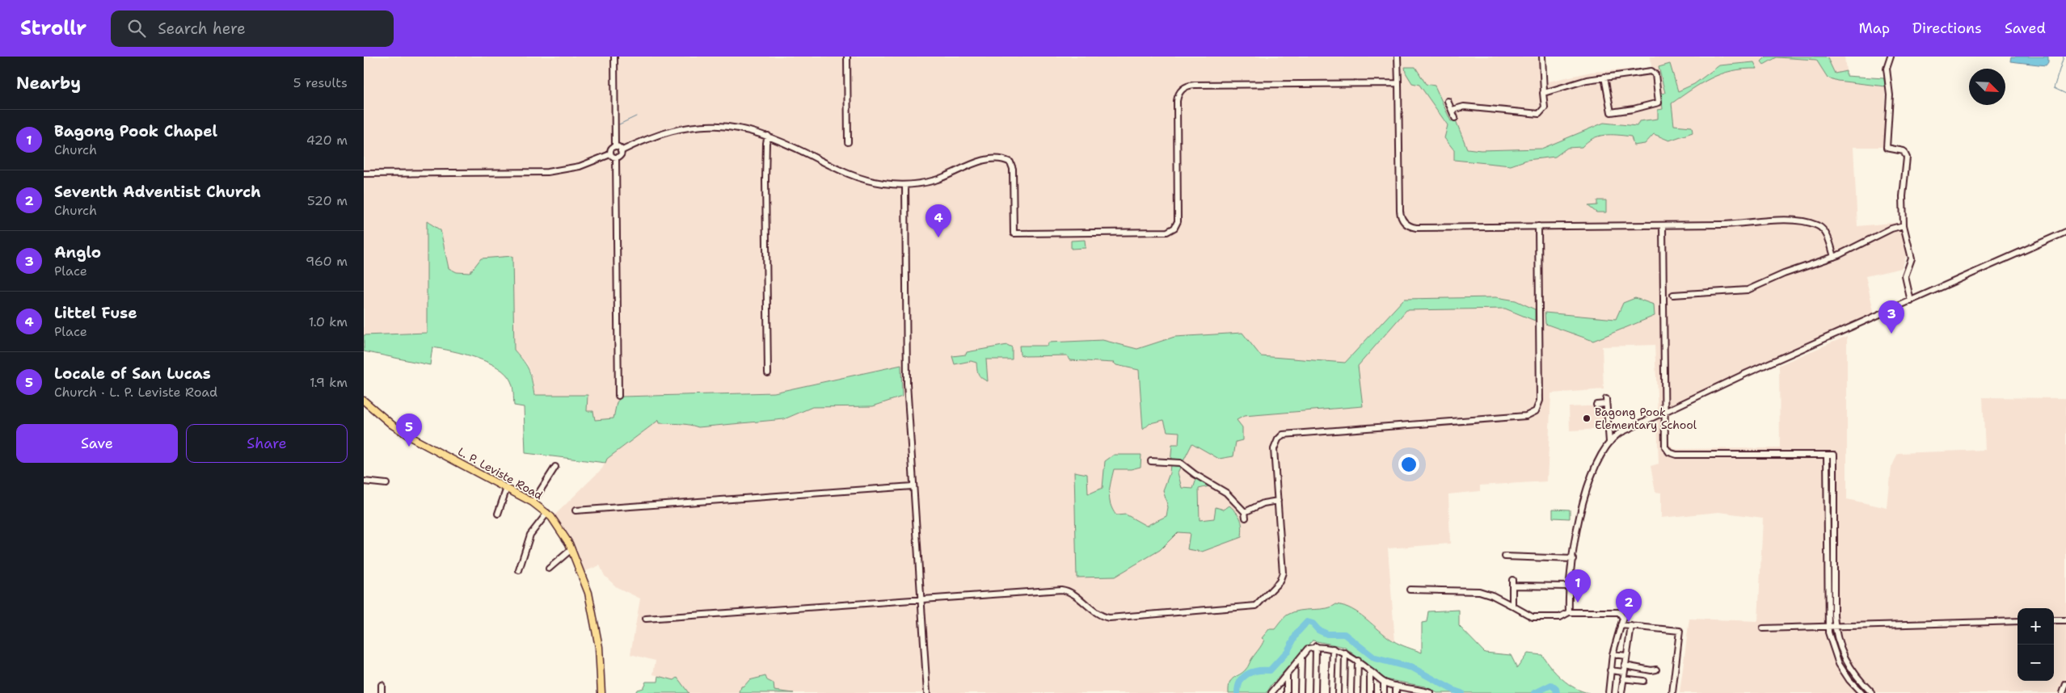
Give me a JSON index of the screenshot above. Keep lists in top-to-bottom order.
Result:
{
  "streets": {
    "main road": ["L. P. Leviste Road"]
  },
  "places": ["Bagong Pook Elementary School"],
  "north": "bottom right",
  "page": {
    "header": "Strollr",
    "search": "Search here",
    "nav": ["Map", "Directions", "Saved"],
    "heading": ["Nearby", "5 results"],
    "list": [
      {
        "mark": "1",
        "name": "Bagong Pook Chapel",
        "note": "Church",
        "value": "420 m"
      },
      {
        "mark": "2",
        "name": "Seventh Adventist Church",
        "note": "Church",
        "value": "520 m"
      },
      {
        "mark": "3",
        "name": "Anglo",
        "note": "Place",
        "value": "960 m"
      },
      {
        "mark": "4",
        "name": "Littel Fuse",
        "note": "Place",
        "value": "1.0 km"
      },
      {
        "mark": "5",
        "name": "Locale of San Lucas",
        "note": "Church · L. P. Leviste Road",
        "value": "1.9 km"
      }
    ],
    "pins": [
      "4",
      "3",
      "5",
      "1",
      "2"
    ],
    "buttons": ["Save", "Share"],
    "map_buttons": ["+", "−"]
  }
}
